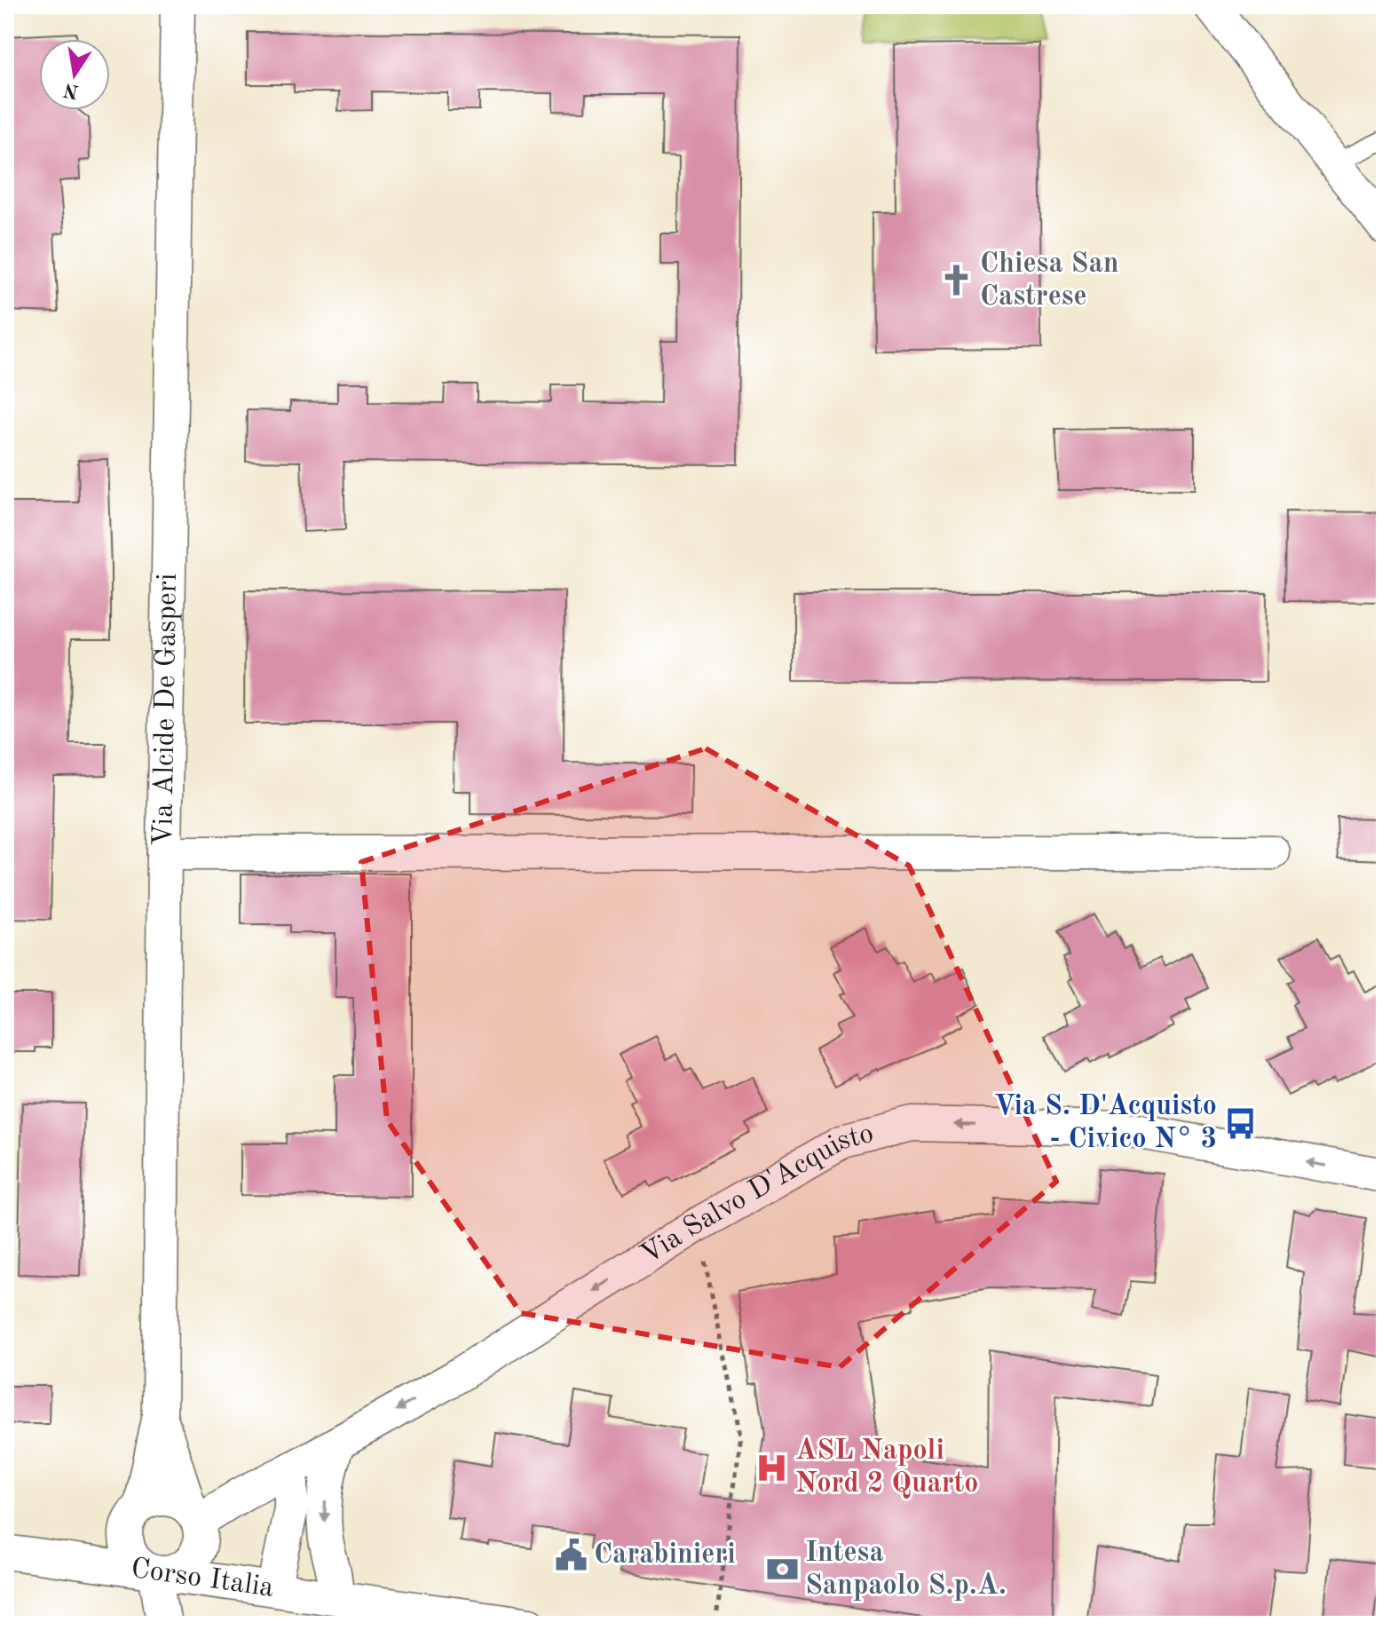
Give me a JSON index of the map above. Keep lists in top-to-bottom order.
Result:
{
  "streets": {
    "street": ["Via Alcide De Gasperi", "Via Salvo D'Acquisto", "Corso Italia"]
  },
  "crossings": [
    ["Via Alcide De Gasperi", "Via Salvo D'Acquisto"],
    ["Via Alcide De Gasperi", "Corso Italia"],
    ["Via Salvo D'Acquisto", "Corso Italia"]
  ],
  "places": {
    "church": ["Chiesa San Castrese"],
    "bus stop": ["Via S. D'Acquisto - Civico N° 3"],
    "hospital": ["ASL Napoli Nord 2 Quarto"],
    "public building": ["Carabinieri"],
    "bank": ["Intesa Sanpaolo S.p.A."]
  },
  "north": "bottom"
}
